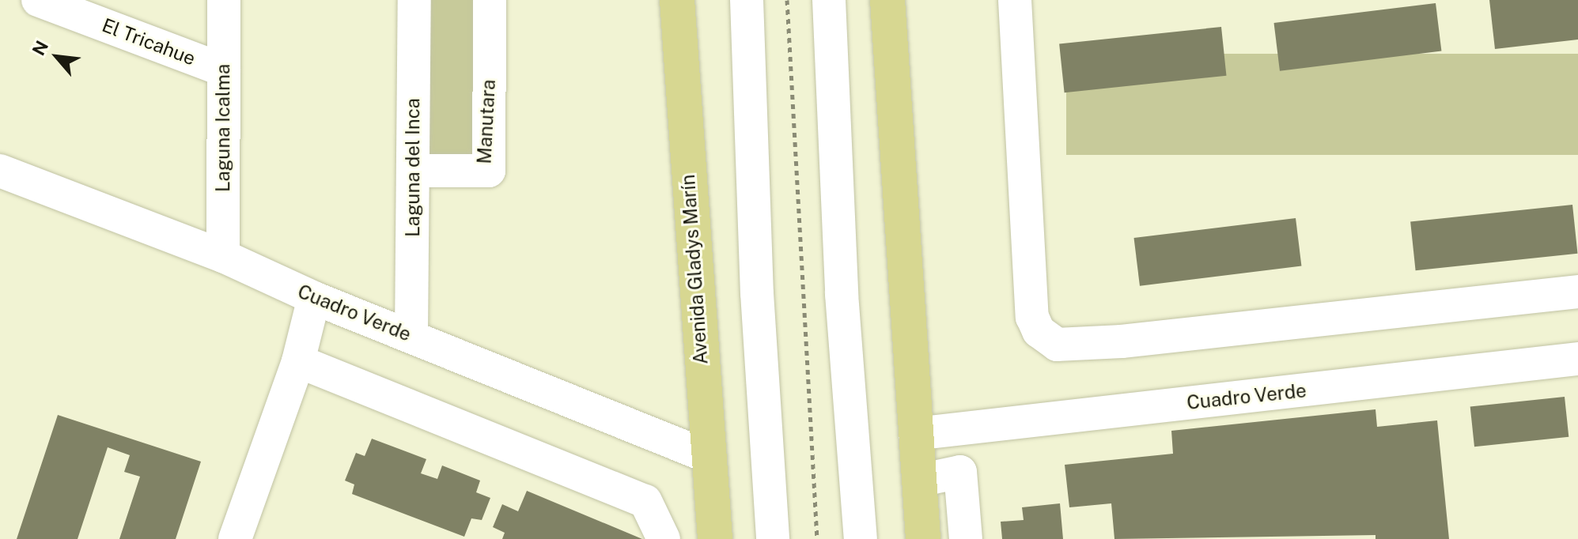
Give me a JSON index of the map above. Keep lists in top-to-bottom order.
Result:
{
  "streets": {
    "main road": ["Avenida Gladys Marín"],
    "street": [
      "El Tricahue",
      "Manutara",
      "Laguna Icalma",
      "Laguna del Inca",
      "Cuadro Verde"
    ]
  },
  "crossings": [
    ["El Tricahue", "Laguna Icalma"],
    ["Manutara", "Laguna del Inca"],
    ["Laguna Icalma", "Cuadro Verde"],
    ["Laguna del Inca", "Cuadro Verde"],
    ["Avenida Gladys Marín", "Cuadro Verde"]
  ],
  "north": "top left"
}
